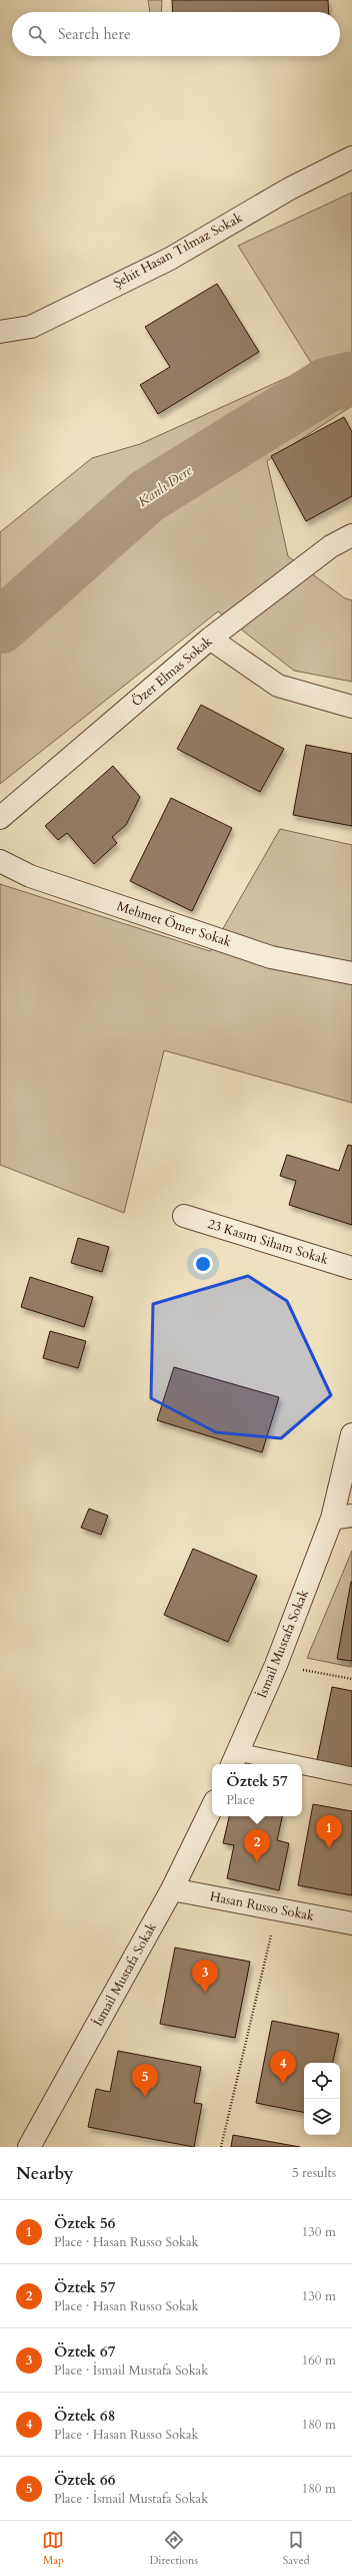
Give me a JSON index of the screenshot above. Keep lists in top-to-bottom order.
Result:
{
  "streets": {
    "street": [
      "Şehit Hasan Tılmaz Sokak",
      "Özer Elmas Sokak",
      "Mehmet Ömer Sokak",
      "23 Kasım Siham Sokak",
      "İsmail Mustafa Sokak",
      "Hasan Russo Sokak"
    ]
  },
  "crossings": [
    ["İsmail Mustafa Sokak", "Hasan Russo Sokak"]
  ],
  "water": ["Kanlı Dere"],
  "page": {
    "search": "Search here",
    "popup": ["Öztek 57", "Place"],
    "pins": [
      "1",
      "2",
      "3",
      "4",
      "5"
    ],
    "heading": ["Nearby", "5 results"],
    "list": [
      {
        "mark": "1",
        "name": "Öztek 56",
        "note": "Place · Hasan Russo Sokak",
        "value": "130 m"
      },
      {
        "mark": "2",
        "name": "Öztek 57",
        "note": "Place · Hasan Russo Sokak",
        "value": "130 m"
      },
      {
        "mark": "3",
        "name": "Öztek 67",
        "note": "Place · İsmail Mustafa Sokak",
        "value": "160 m"
      },
      {
        "mark": "4",
        "name": "Öztek 68",
        "note": "Place · Hasan Russo Sokak",
        "value": "180 m"
      },
      {
        "mark": "5",
        "name": "Öztek 66",
        "note": "Place · İsmail Mustafa Sokak",
        "value": "180 m"
      }
    ],
    "nav": ["Map", "Directions", "Saved"]
  }
}
